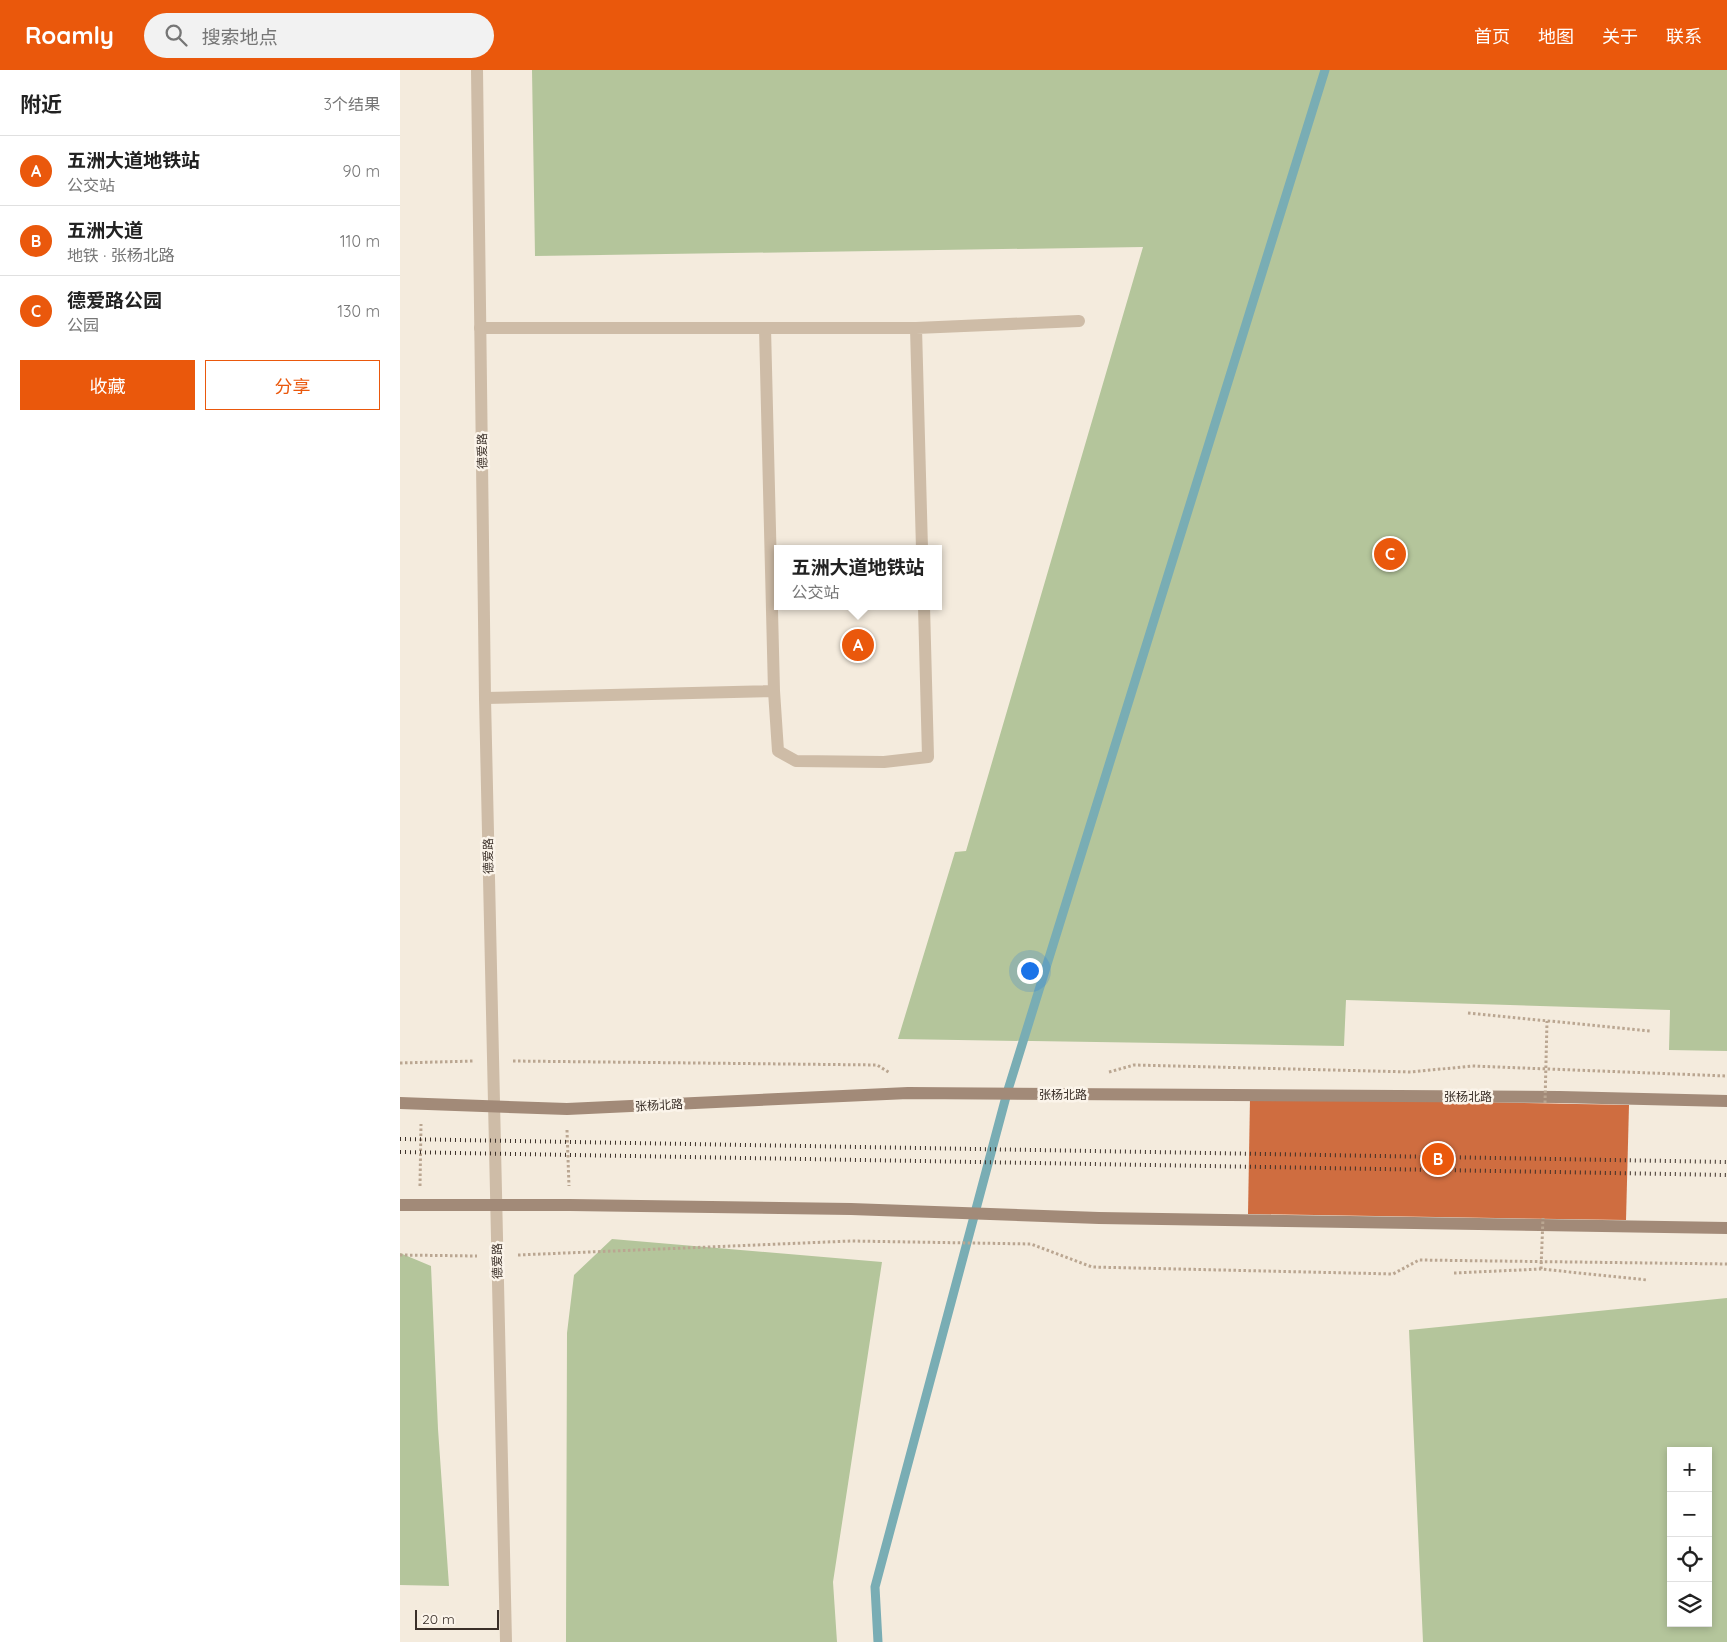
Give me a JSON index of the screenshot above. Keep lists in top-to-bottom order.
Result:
{
  "streets": {
    "main road": ["张杨北路"],
    "street": ["德爱路"]
  },
  "crossings": [
    ["德爱路", "张杨北路"]
  ],
  "scale_bar": "20 m",
  "page": {
    "header": "Roamly",
    "search": "搜索地点",
    "nav": [
      "首页",
      "地图",
      "关于",
      "联系"
    ],
    "heading": ["附近", "3个结果"],
    "list": [
      {
        "mark": "A",
        "name": "五洲大道地铁站",
        "note": "公交站",
        "value": "90 m"
      },
      {
        "mark": "B",
        "name": "五洲大道",
        "note": "地铁 · 张杨北路",
        "value": "110 m"
      },
      {
        "mark": "C",
        "name": "德爱路公园",
        "note": "公园",
        "value": "130 m"
      }
    ],
    "buttons": ["收藏", "分享"],
    "pins": ["C", "A", "B"],
    "popup": ["五洲大道地铁站", "公交站"],
    "map_buttons": ["+", "−"],
    "scale": "20 m"
  }
}
